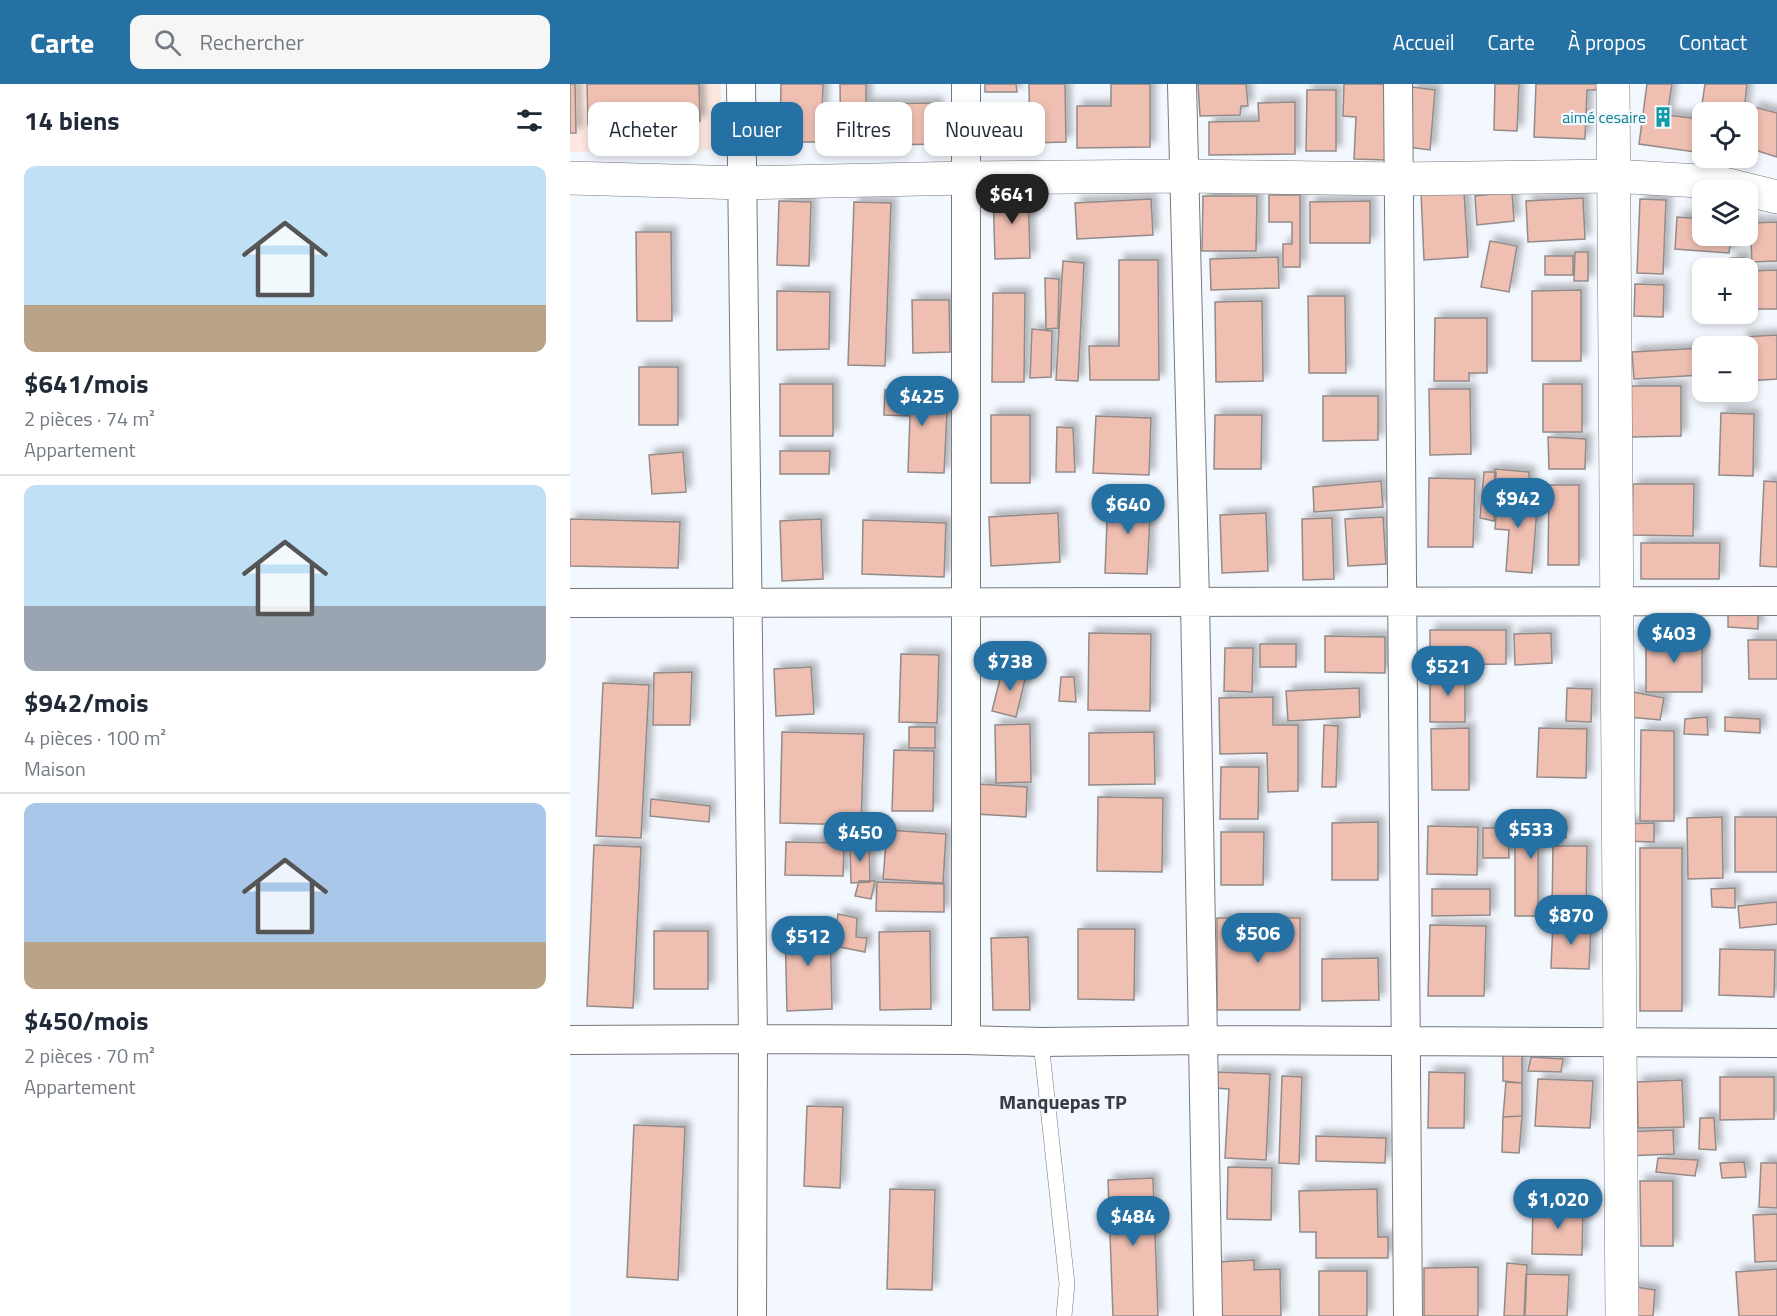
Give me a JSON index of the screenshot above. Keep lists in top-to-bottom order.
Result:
{
  "districts": ["Manquepas TP"],
  "places": {
    "building": ["aimé cesaire"]
  },
  "page": {
    "header": "Carte",
    "search": "Rechercher",
    "nav": [
      "Accueil",
      "Carte",
      "À propos",
      "Contact"
    ],
    "heading": "14 biens",
    "map_buttons": ["+", "−"],
    "chip": [
      "Acheter",
      "Louer",
      "Filtres",
      "Nouveau"
    ],
    "list": [
      {
        "name": "$641/mois",
        "note": "2 pièces · 74 m² · Appartement"
      },
      {
        "name": "$942/mois",
        "note": "4 pièces · 100 m² · Maison"
      },
      {
        "name": "$450/mois",
        "note": "2 pièces · 70 m² · Appartement"
      }
    ],
    "price": [
      "$641",
      "$425",
      "$942",
      "$640",
      "$403",
      "$738",
      "$521",
      "$533",
      "$450",
      "$870",
      "$506",
      "$512",
      "$1,020",
      "$484"
    ]
  }
}
